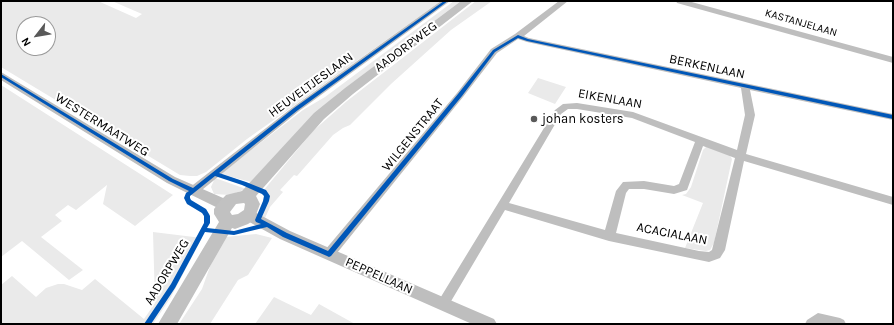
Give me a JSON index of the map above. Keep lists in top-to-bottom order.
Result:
{
  "streets": {
    "main road": ["AADORPWEG"],
    "street": [
      "KASTANJELAAN",
      "BERKENLAAN",
      "HEUVELTJESLAAN",
      "EIKENLAAN",
      "WESTERMAATWEG",
      "WILGENSTRAAT",
      "ACACIALAAN",
      "PEPPELLAAN"
    ]
  },
  "crossings": [
    ["AADORPWEG", "WESTERMAATWEG"],
    ["AADORPWEG", "PEPPELLAAN"],
    ["BERKENLAAN", "WILGENSTRAAT"],
    ["BERKENLAAN", "ACACIALAAN"],
    ["HEUVELTJESLAAN", "WESTERMAATWEG"],
    ["EIKENLAAN", "ACACIALAAN"],
    ["EIKENLAAN", "PEPPELLAAN"],
    ["WESTERMAATWEG", "PEPPELLAAN"],
    ["WILGENSTRAAT", "PEPPELLAAN"]
  ],
  "places": ["johan kosters"],
  "north": "bottom left"
}
